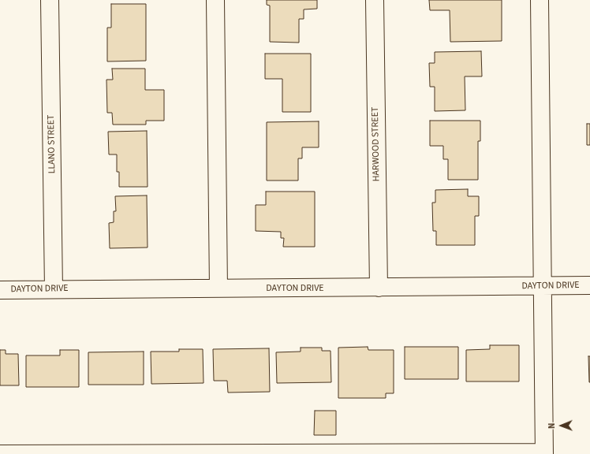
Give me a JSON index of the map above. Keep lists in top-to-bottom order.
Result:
{
  "streets": {
    "street": ["LLANO STREET", "HARWOOD STREET", "DAYTON DRIVE"]
  },
  "crossings": [
    ["LLANO STREET", "DAYTON DRIVE"],
    ["HARWOOD STREET", "DAYTON DRIVE"]
  ],
  "north": "left"
}
